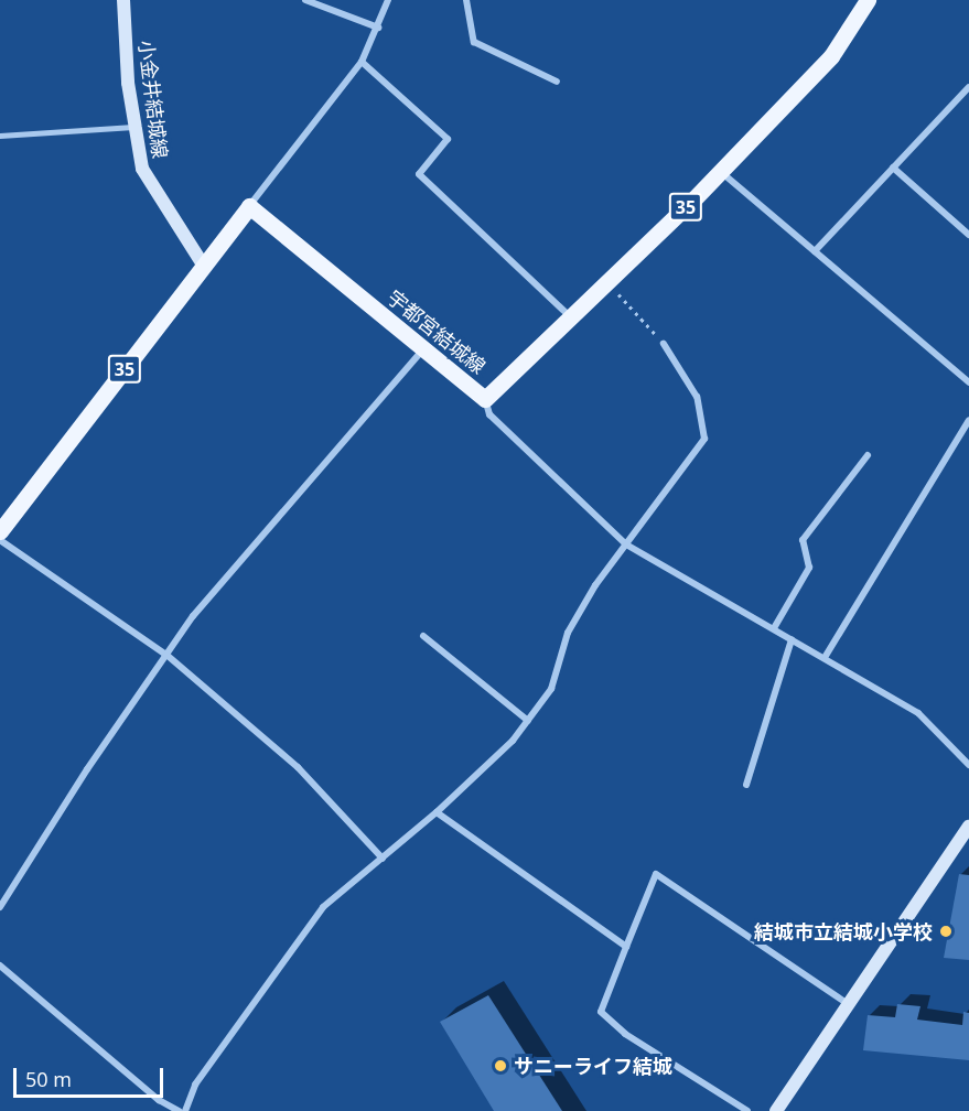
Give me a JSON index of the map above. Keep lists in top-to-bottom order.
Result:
{
  "streets": {
    "main road": ["35", "宇都宮結城線"],
    "street": ["小金井結城線"]
  },
  "crossings": [
    ["小金井結城線", "35"],
    ["35", "宇都宮結城線"]
  ],
  "places": ["結城市立結城小学校", "サニーライフ結城"],
  "scale_bar": "50 m"
}
